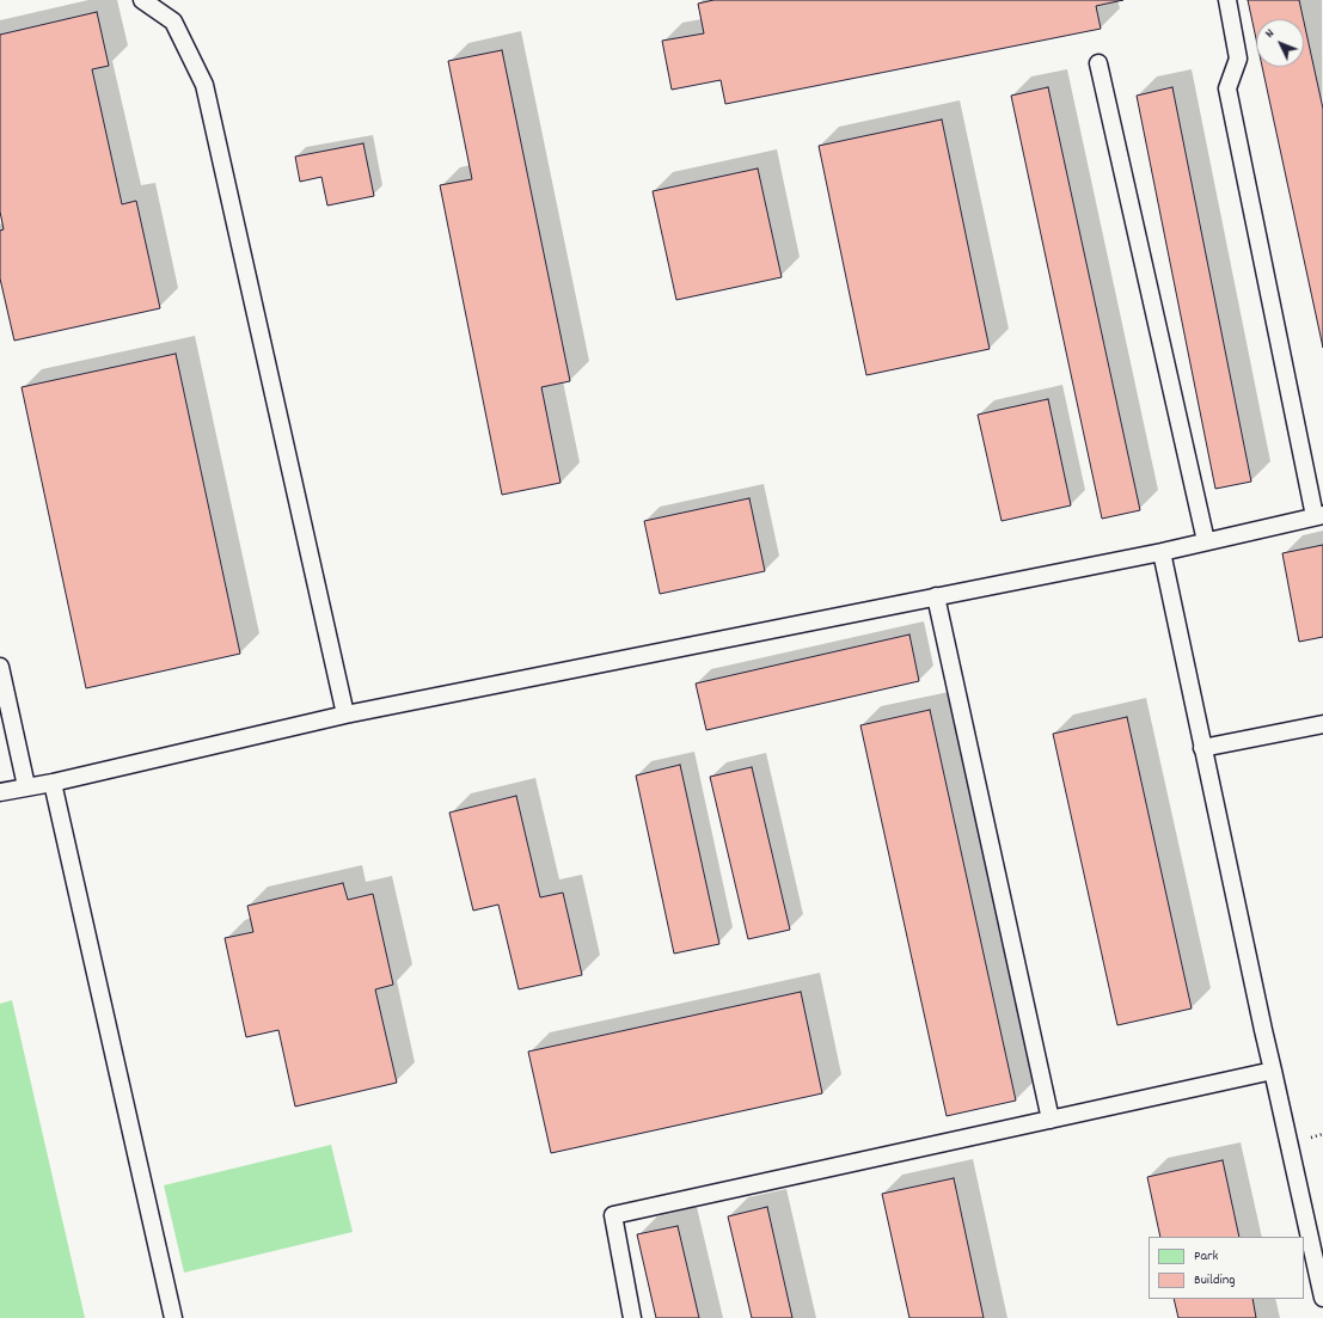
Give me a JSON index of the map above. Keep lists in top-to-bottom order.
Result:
{
  "legend": ["Park", "Building"],
  "north": "top left"
}
